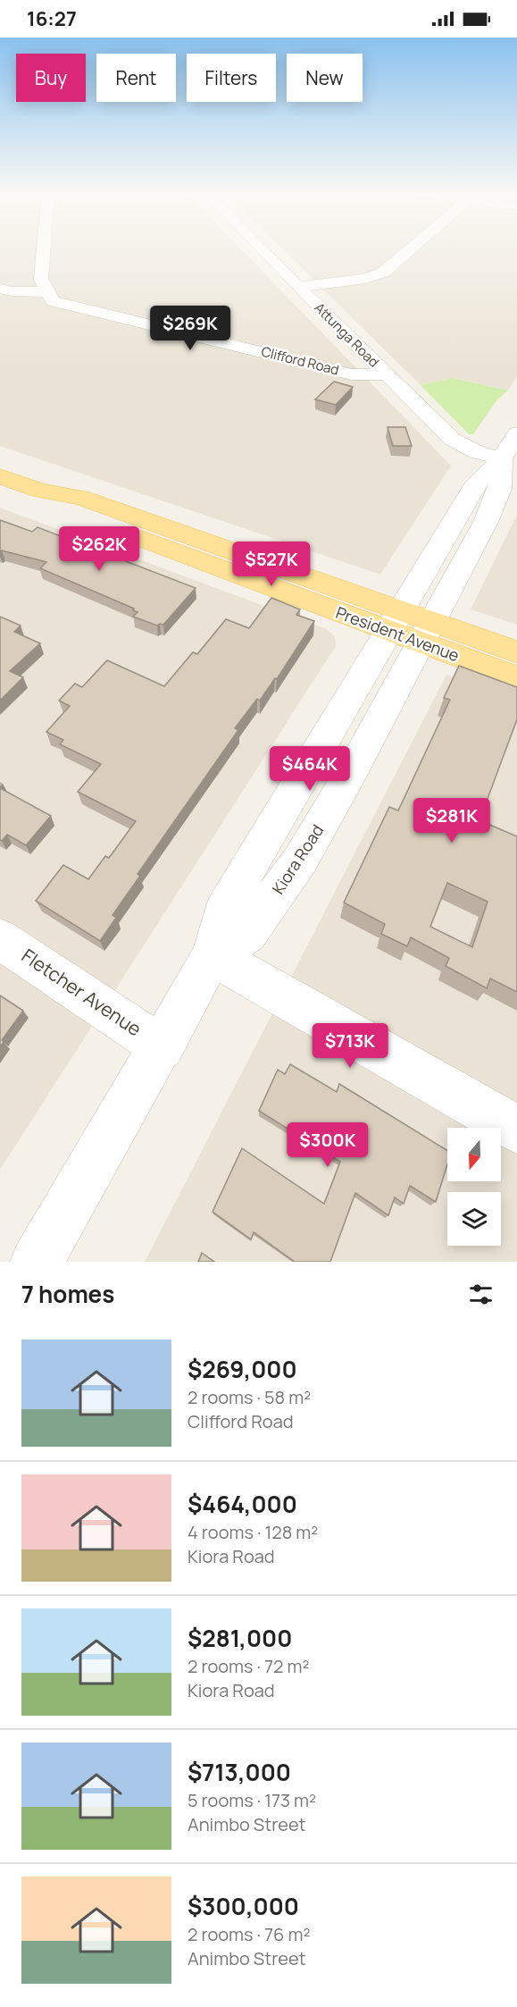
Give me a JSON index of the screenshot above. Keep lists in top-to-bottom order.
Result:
{
  "streets": {
    "main road": ["President Avenue"],
    "street": [
      "Attunga Road",
      "Clifford Road",
      "Kiora Road",
      "Fletcher Avenue"
    ]
  },
  "crossings": [
    ["Attunga Road", "Clifford Road"],
    ["Attunga Road", "Kiora Road"],
    ["President Avenue", "Kiora Road"],
    ["Kiora Road", "Fletcher Avenue"]
  ],
  "north": "bottom",
  "page": {
    "status": "16:27",
    "chip": [
      "Buy",
      "Rent",
      "Filters",
      "New"
    ],
    "price": [
      "$269K",
      "$262K",
      "$527K",
      "$464K",
      "$281K",
      "$713K",
      "$300K"
    ],
    "heading": "7 homes",
    "list": [
      {
        "name": "$269,000",
        "note": "2 rooms · 58 m² · Clifford Road"
      },
      {
        "name": "$464,000",
        "note": "4 rooms · 128 m² · Kiora Road"
      },
      {
        "name": "$281,000",
        "note": "2 rooms · 72 m² · Kiora Road"
      },
      {
        "name": "$713,000",
        "note": "5 rooms · 173 m² · Animbo Street"
      },
      {
        "name": "$300,000",
        "note": "2 rooms · 76 m² · Animbo Street"
      }
    ]
  }
}
